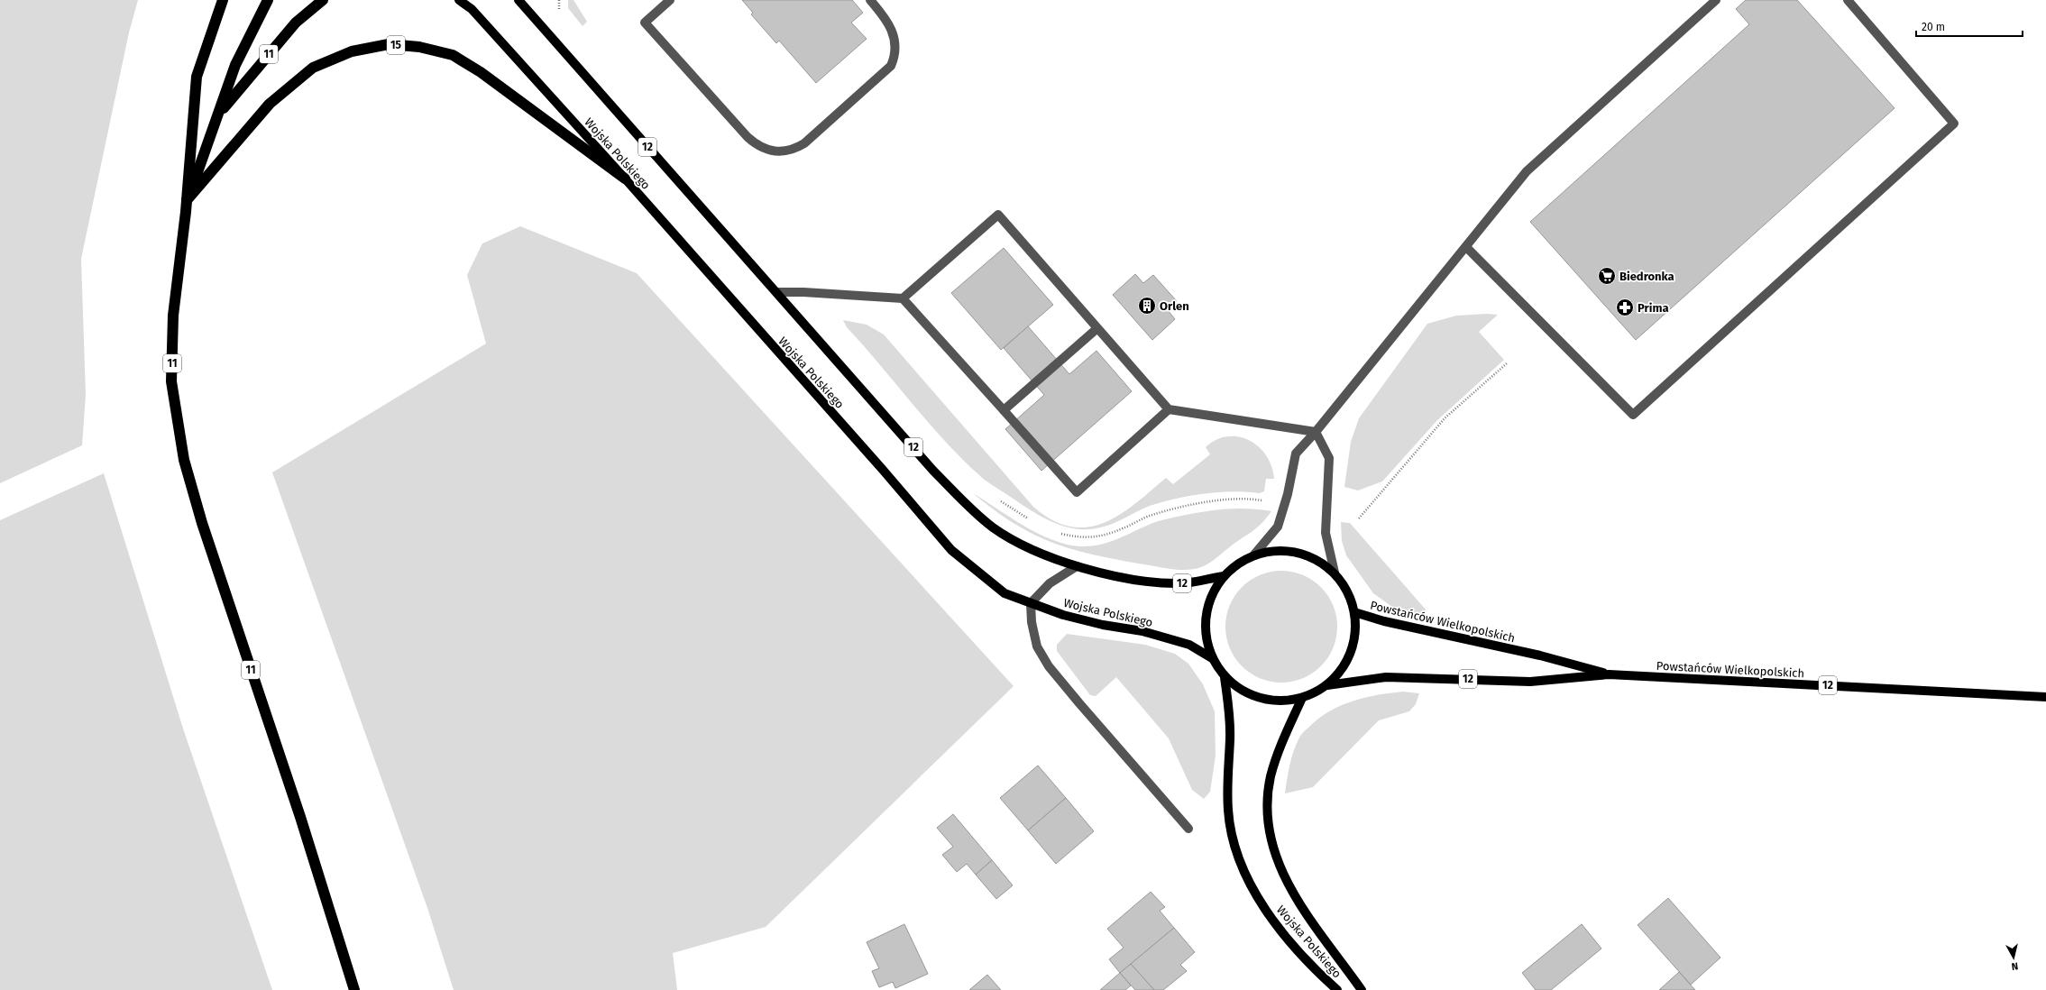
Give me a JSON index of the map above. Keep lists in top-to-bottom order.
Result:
{
  "streets": {
    "highway": ["15", "11"],
    "main road": ["12", "Wojska Polskiego", "Powstańców Wielkopolskich"]
  },
  "crossings": [
    ["15", "11"],
    ["15", "Wojska Polskiego"],
    ["12", "Wojska Polskiego"],
    ["12", "Powstańców Wielkopolskich"]
  ],
  "places": {
    "supermarket": ["Biedronka"],
    "building": ["Orlen"],
    "pharmacy": ["Prima"]
  },
  "scale_bar": "20 m",
  "north": "bottom"
}
